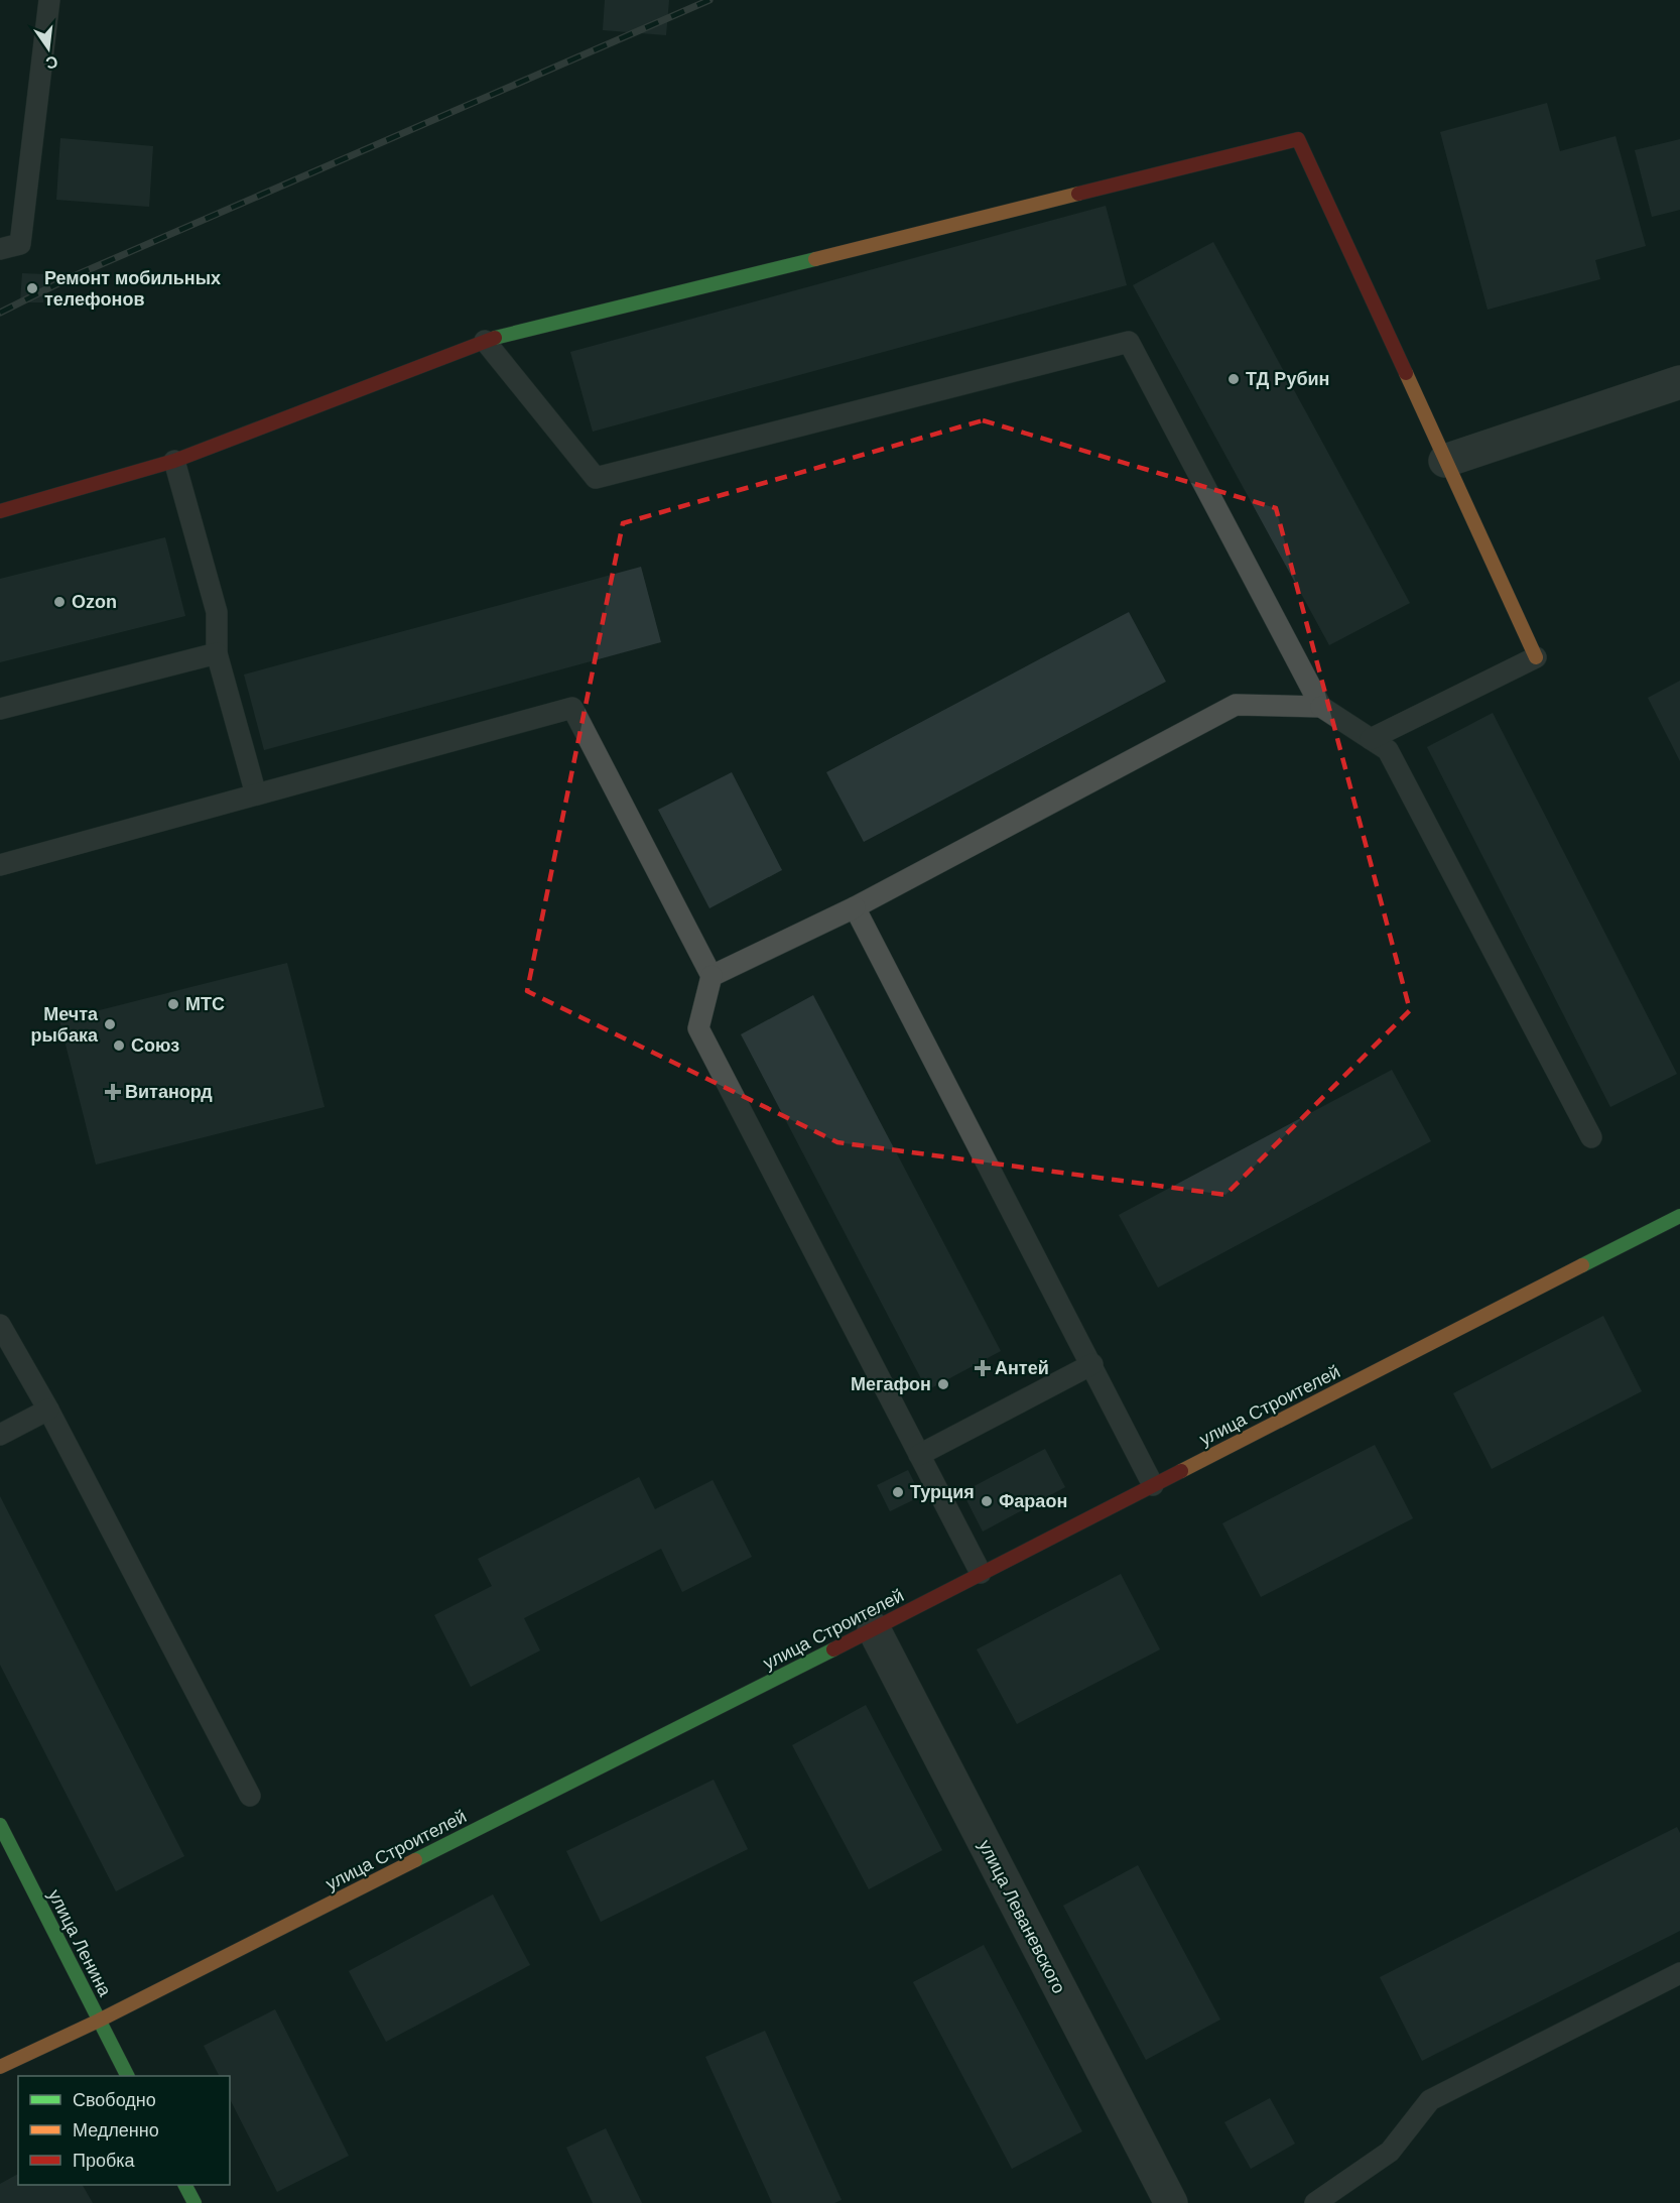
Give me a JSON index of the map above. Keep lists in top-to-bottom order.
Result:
{
  "streets": {
    "street": ["улица Строителей", "улица Леваневского", "улица Ленина"]
  },
  "crossings": [
    ["улица Строителей", "улица Леваневского"],
    ["улица Строителей", "улица Ленина"]
  ],
  "places": {
    "other": [
      "Ремонт мобильных телефонов",
      "ТД Рубин",
      "Ozon",
      "МТС",
      "Мечта рыбака",
      "Союз",
      "Мегафон",
      "Турция",
      "Фараон"
    ],
    "health": ["Витанорд", "Антей"]
  },
  "legend": ["Свободно", "Медленно", "Пробка"],
  "north": "bottom"
}
